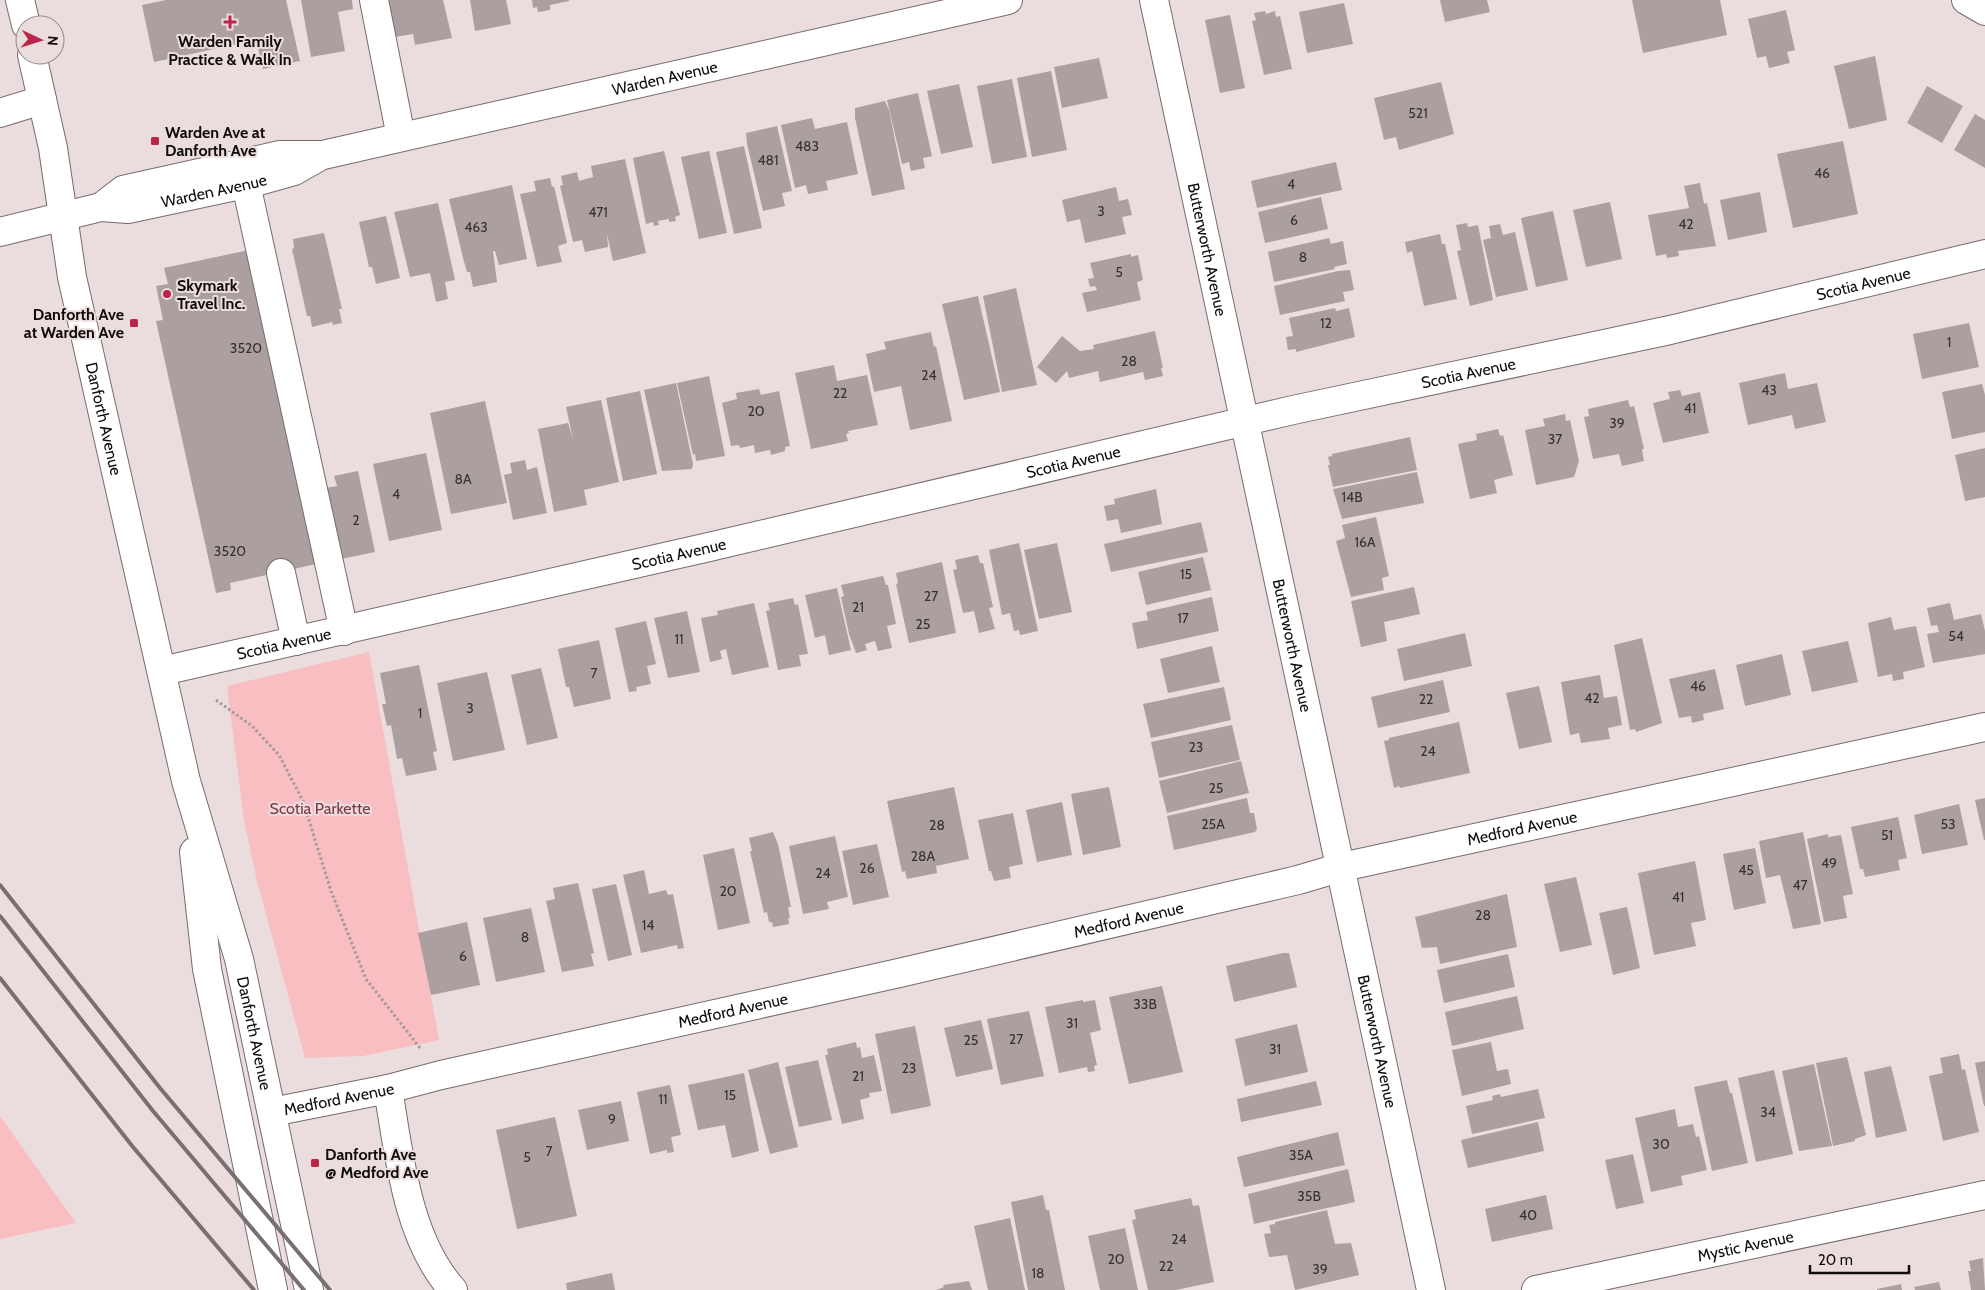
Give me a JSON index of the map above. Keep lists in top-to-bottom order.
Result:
{
  "streets": {
    "street": [
      "Warden Avenue",
      "Butterworth Avenue",
      "Scotia Avenue",
      "Danforth Avenue",
      "Medford Avenue",
      "Mystic Avenue"
    ]
  },
  "crossings": [
    ["Warden Avenue", "Danforth Avenue"],
    ["Butterworth Avenue", "Scotia Avenue"],
    ["Butterworth Avenue", "Medford Avenue"],
    ["Scotia Avenue", "Danforth Avenue"],
    ["Danforth Avenue", "Medford Avenue"]
  ],
  "parks": ["Scotia Parkette"],
  "places": {
    "health": ["Warden Family Practice & Walk In"],
    "transit": ["Warden Ave at Danforth Ave", "Danforth Ave at Warden Ave", "Danforth Ave @ Medford Ave"],
    "other": ["Skymark Travel Inc."]
  },
  "house_numbers": [
    "521",
    "483",
    "481",
    "46",
    "4",
    "3",
    "471",
    "6",
    "42",
    "463",
    "8",
    "5",
    "12",
    "1",
    "3520",
    "28",
    "24",
    "43",
    "22",
    "41",
    "20",
    "39",
    "37",
    "8A",
    "4",
    "14B",
    "2",
    "16A",
    "3520",
    "15",
    "27",
    "21",
    "17",
    "25",
    "54",
    "11",
    "7",
    "46",
    "42",
    "22",
    "3",
    "1",
    "23",
    "24",
    "25",
    "25A",
    "53",
    "28",
    "51",
    "28A",
    "49",
    "26",
    "45",
    "24",
    "47",
    "20",
    "41",
    "28",
    "14",
    "8",
    "6",
    "33B",
    "31",
    "27",
    "25",
    "31",
    "23",
    "21",
    "15",
    "11",
    "34",
    "9",
    "30",
    "7",
    "35A",
    "5",
    "35B",
    "40",
    "24",
    "20",
    "22",
    "39",
    "18"
  ],
  "scale_bar": "20 m",
  "north": "right"
}
